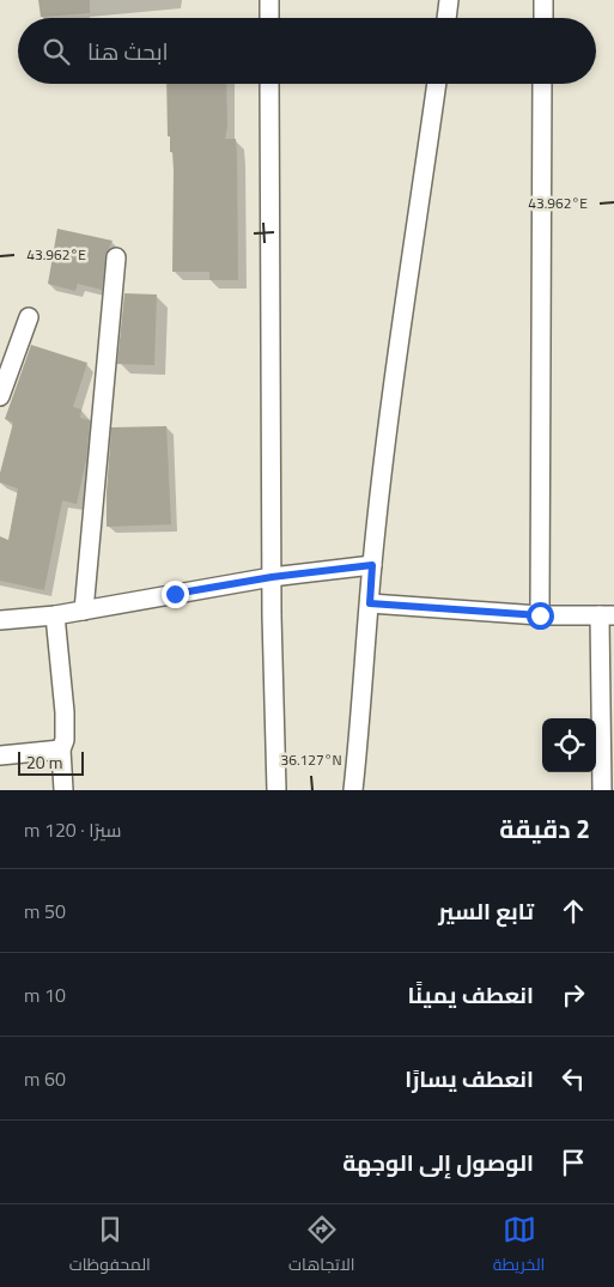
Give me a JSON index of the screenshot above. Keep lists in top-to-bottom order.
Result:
{
  "scale_bar": "20 m",
  "page": {
    "search": "ابحث هنا",
    "scale": "20 m",
    "heading": ["2 دقيقة", "سيرًا · 120 m"],
    "list": [
      ["تابع السير", "50 m"],
      ["انعطف يمينًا", "10 m"],
      ["انعطف يسارًا", "60 m"],
      "الوصول إلى الوجهة"
    ],
    "nav": ["الخريطة", "الاتجاهات", "المحفوظات"]
  },
  "coordinates": ["43.962°E", "36.127°N"]
}
